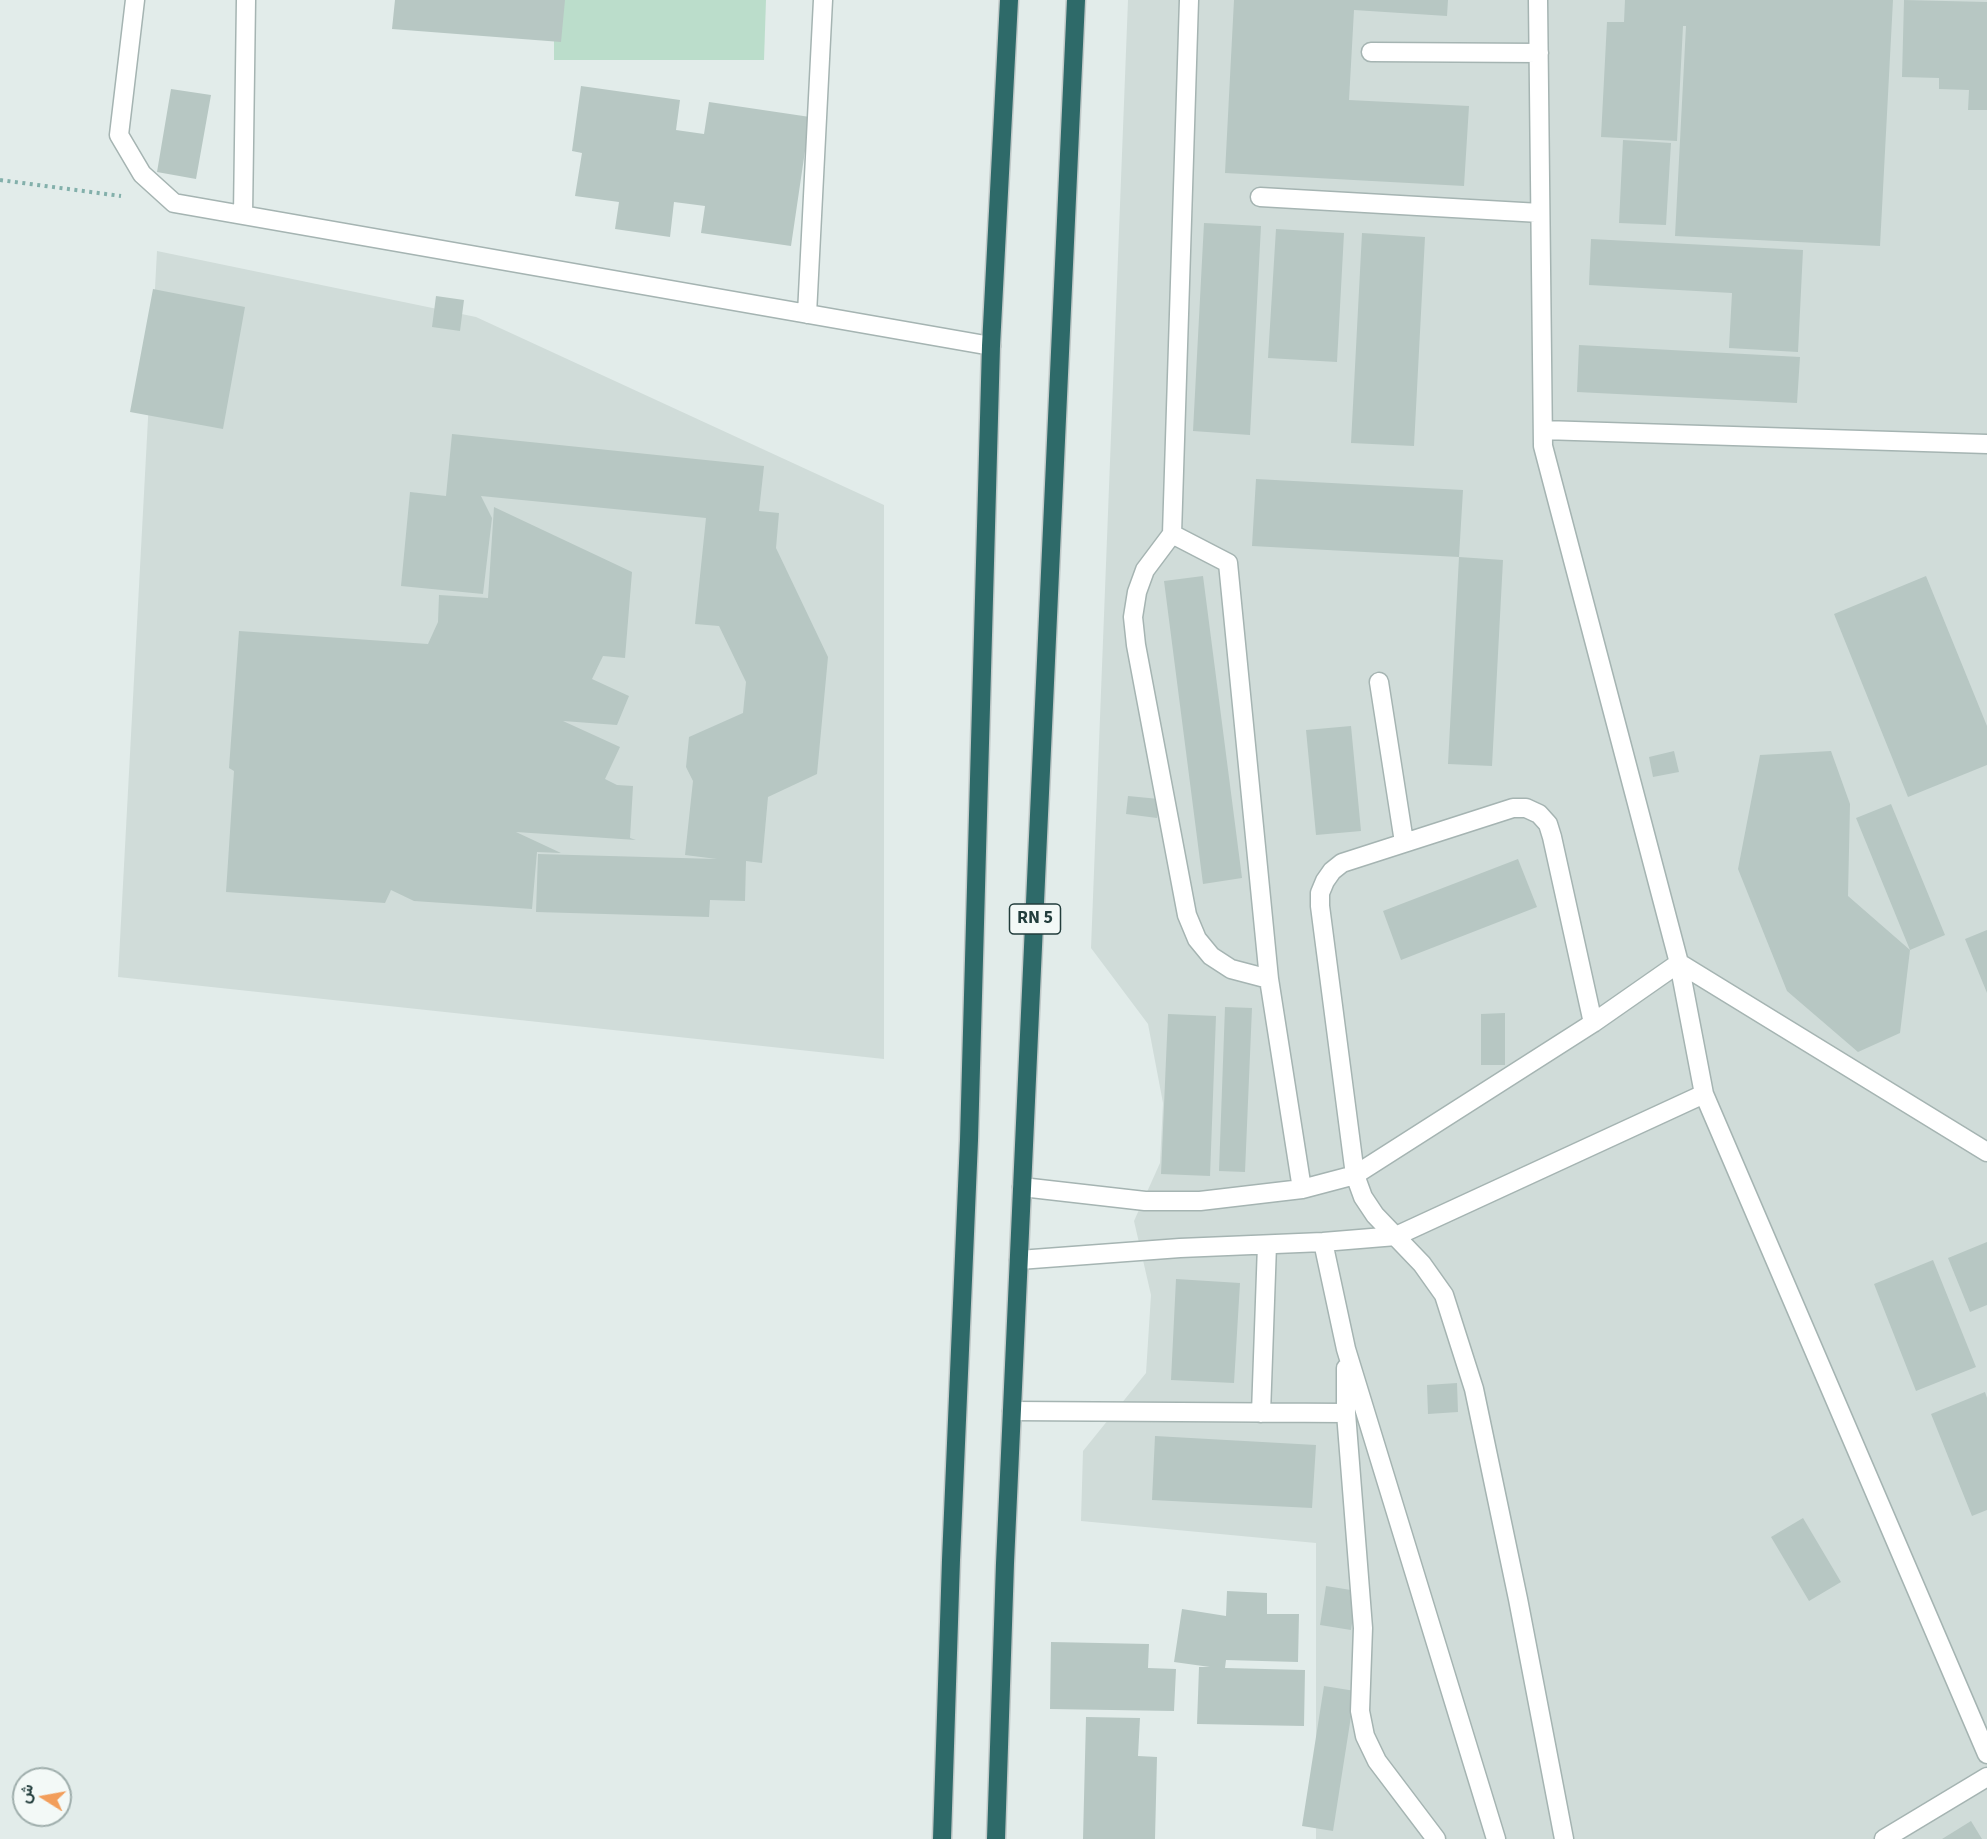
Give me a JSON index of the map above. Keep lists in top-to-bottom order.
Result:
{
  "streets": {
    "highway": ["RN 5"]
  },
  "north": "left"
}
